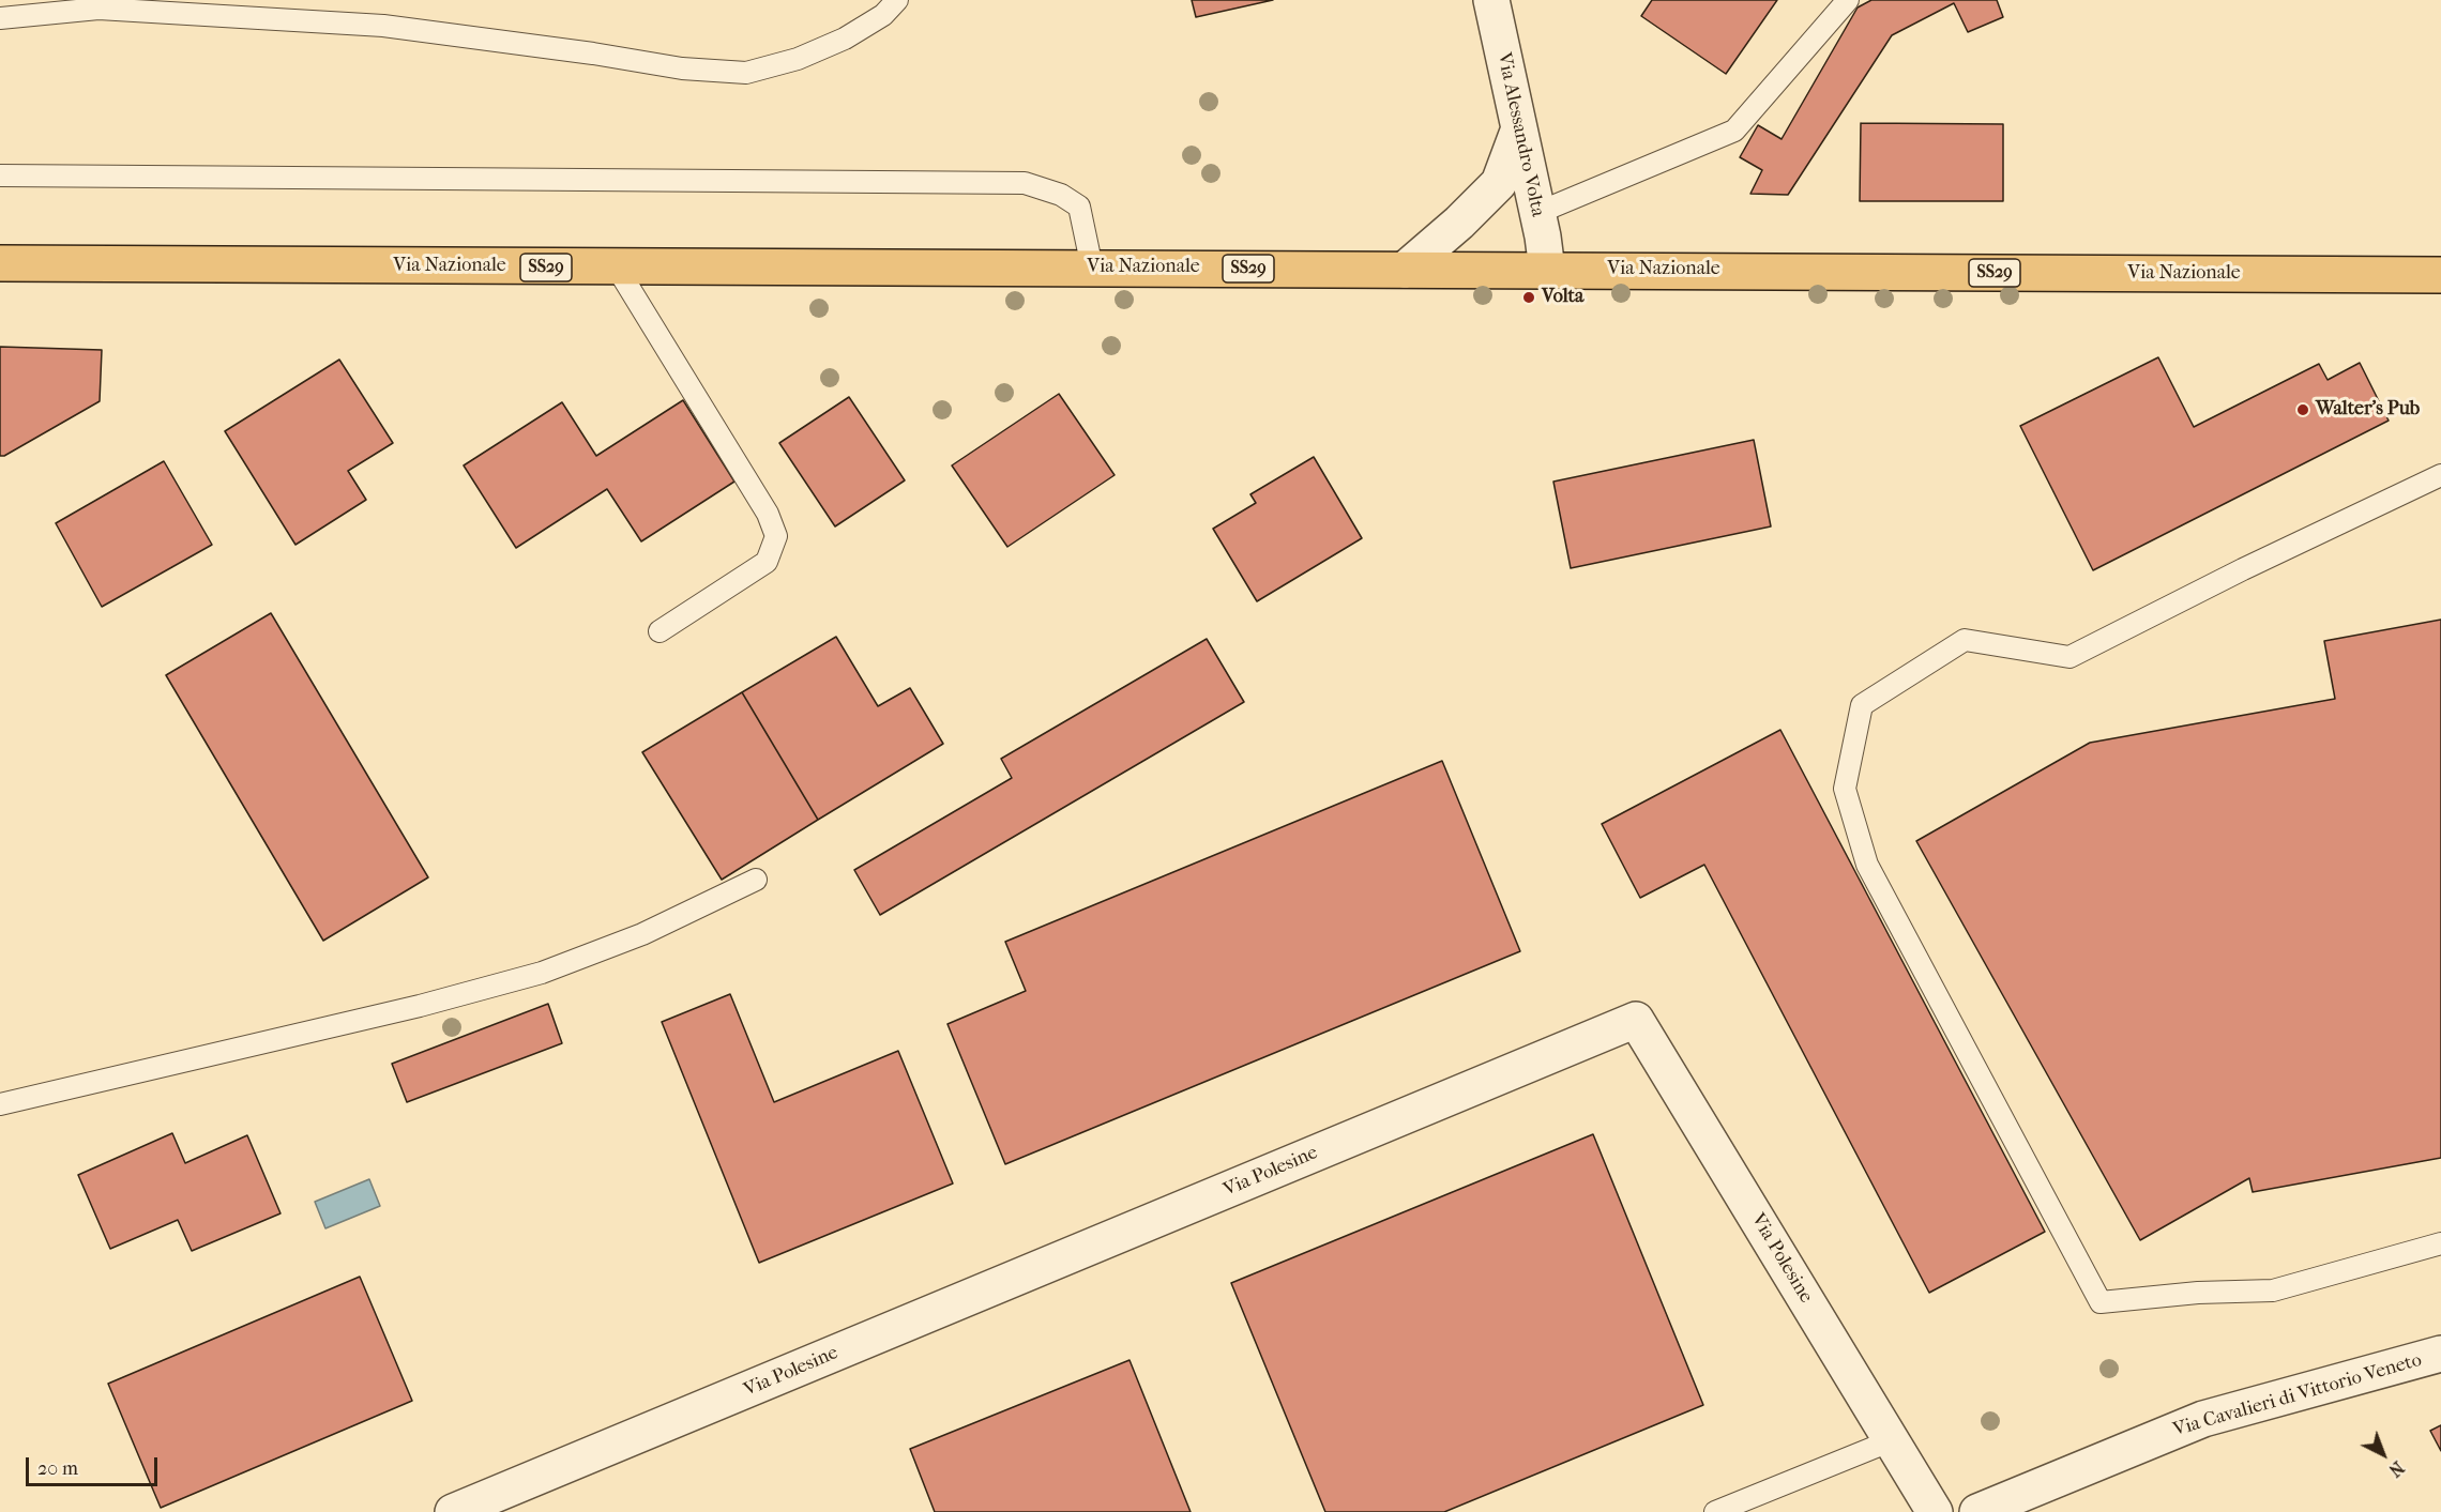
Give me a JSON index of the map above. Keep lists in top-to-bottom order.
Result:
{
  "streets": {
    "main road": ["Via Nazionale", "SS29"],
    "street": ["Via Alessandro Volta", "Via Polesine", "Via Cavalieri di Vittorio Veneto"]
  },
  "crossings": [
    ["Via Alessandro Volta", "Via Nazionale"]
  ],
  "places": ["Volta", "Walter's Pub"],
  "scale_bar": "20 m",
  "north": "bottom right"
}
